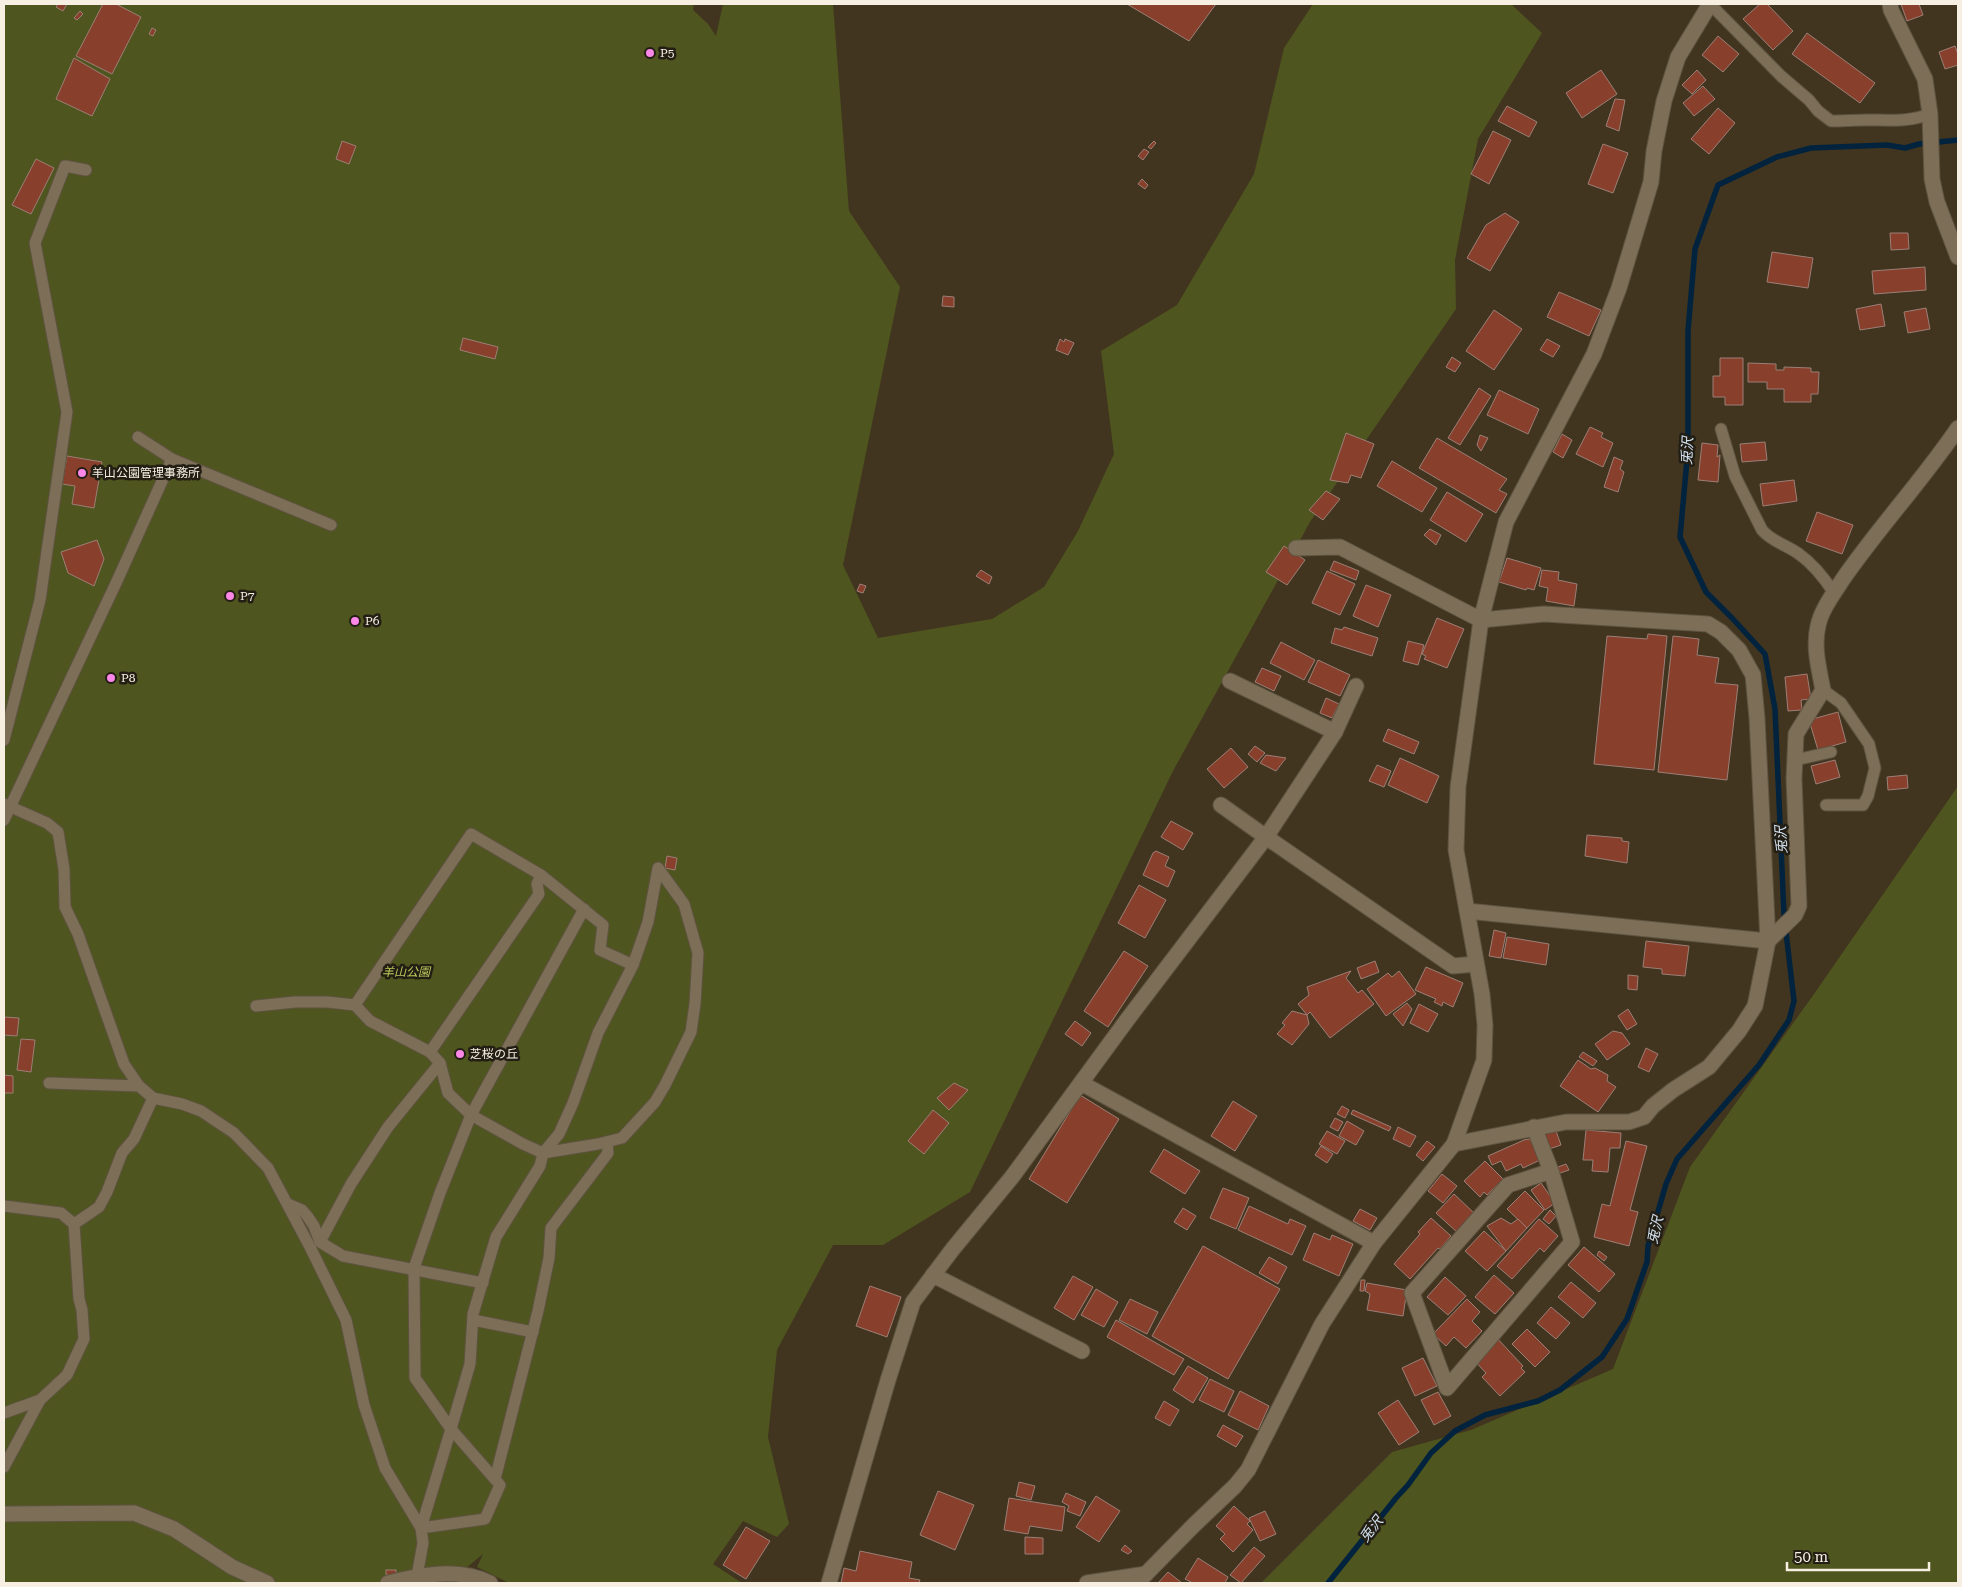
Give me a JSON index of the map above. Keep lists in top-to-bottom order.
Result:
{
  "water": ["兎沢"],
  "parks": ["羊山公園"],
  "places": [
    "P5",
    "羊山公園管理事務所",
    "P7",
    "P6",
    "P8",
    "芝桜の丘"
  ],
  "scale_bar": "50 m"
}
